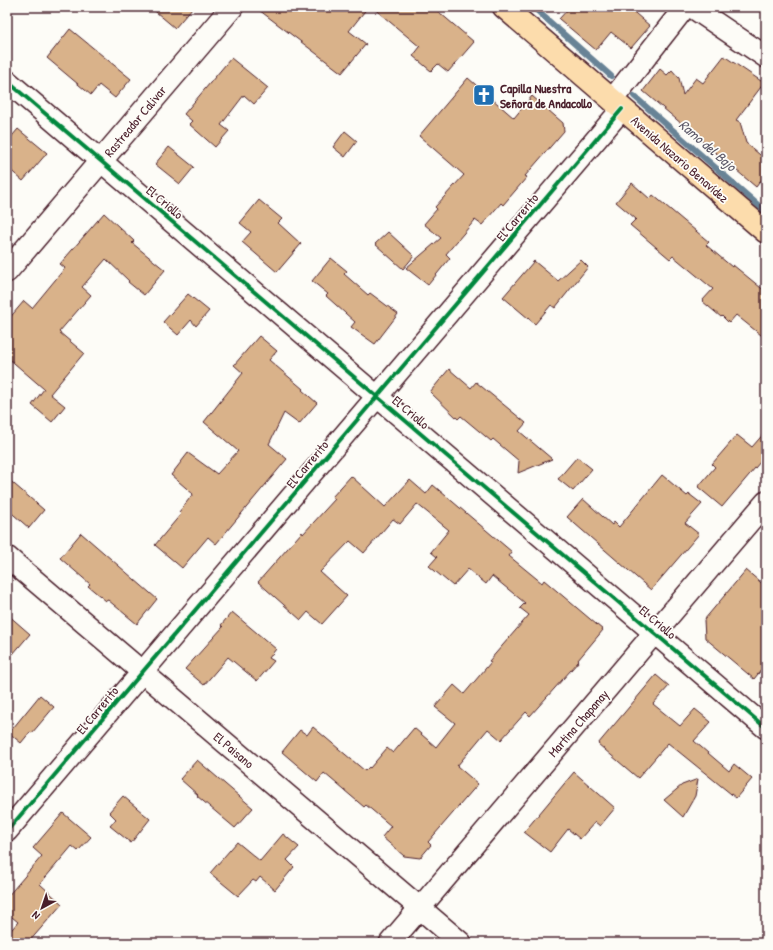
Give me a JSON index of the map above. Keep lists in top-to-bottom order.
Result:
{
  "streets": {
    "main road": ["Rastreador Calivar", "Avenida Nazario Benavídez"],
    "street": [
      "El Criollo",
      "El Carrerito",
      "Martina Chapanay",
      "El Paisano"
    ]
  },
  "crossings": [
    ["Rastreador Calivar", "El Criollo"],
    ["Avenida Nazario Benavídez", "El Carrerito"],
    ["El Criollo", "El Carrerito"],
    ["El Criollo", "Martina Chapanay"],
    ["El Carrerito", "El Paisano"],
    ["Martina Chapanay", "El Paisano"]
  ],
  "water": ["Ramo del Bajo"],
  "places": {
    "church": ["Capilla Nuestra Señora de Andacollo"]
  },
  "north": "bottom left"
}
